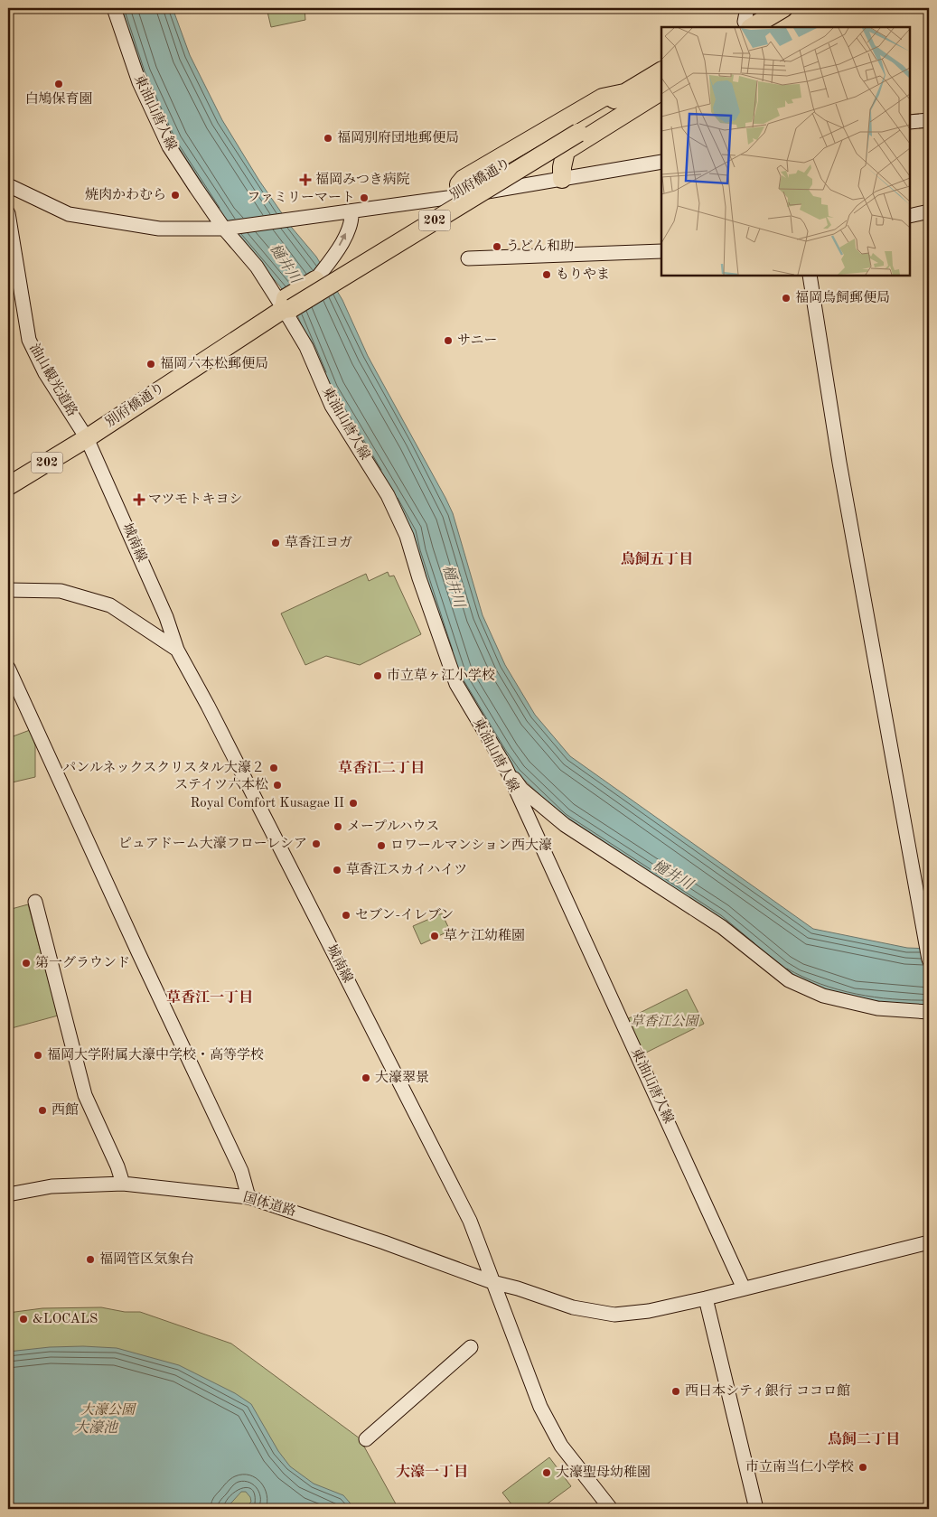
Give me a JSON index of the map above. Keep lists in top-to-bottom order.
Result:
{
  "streets": {
    "highway": ["別府橋通り", "202"],
    "street": [
      "東油山唐人線",
      "油山観光道路",
      "城南線",
      "国体道路"
    ]
  },
  "crossings": [
    ["東油山唐人線", "別府橋通り"],
    ["別府橋通り", "油山観光道路"],
    ["別府橋通り", "城南線"],
    ["油山観光道路", "城南線"],
    ["城南線", "国体道路"]
  ],
  "districts": [
    "鳥飼五丁目",
    "草香江二丁目",
    "草香江一丁目",
    "鳥飼二丁目",
    "大濠一丁目"
  ],
  "water": ["樋井川", "大濠池"],
  "parks": ["草香江公園", "大濠公園"],
  "places": {
    "other": [
      "白鳩保育園",
      "福岡別府団地郵便局",
      "焼肉かわむら",
      "ファミリーマート",
      "うどん和助",
      "もりやま",
      "福岡鳥飼郵便局",
      "サニー",
      "福岡六本松郵便局",
      "草香江ヨガ",
      "市立草ヶ江小学校",
      "パンルネックスクリスタル大濠２",
      "ステイツ六本松",
      "Royal Comfort Kusagae II",
      "メープルハウス",
      "ピュアドーム大濠フローレシア",
      "ロワールマンション西大濠",
      "草香江スカイハイツ",
      "セブン-イレブン",
      "草ケ江幼稚園",
      "第一グラウンド",
      "福岡大学附属大濠中学校・高等学校",
      "大濠翠景",
      "西館",
      "福岡管区気象台",
      "&LOCALS",
      "西日本シティ銀行 ココロ館",
      "市立南当仁小学校",
      "大濠聖母幼稚園"
    ],
    "health": ["福岡みつき病院", "マツモトキヨシ"]
  }
}
